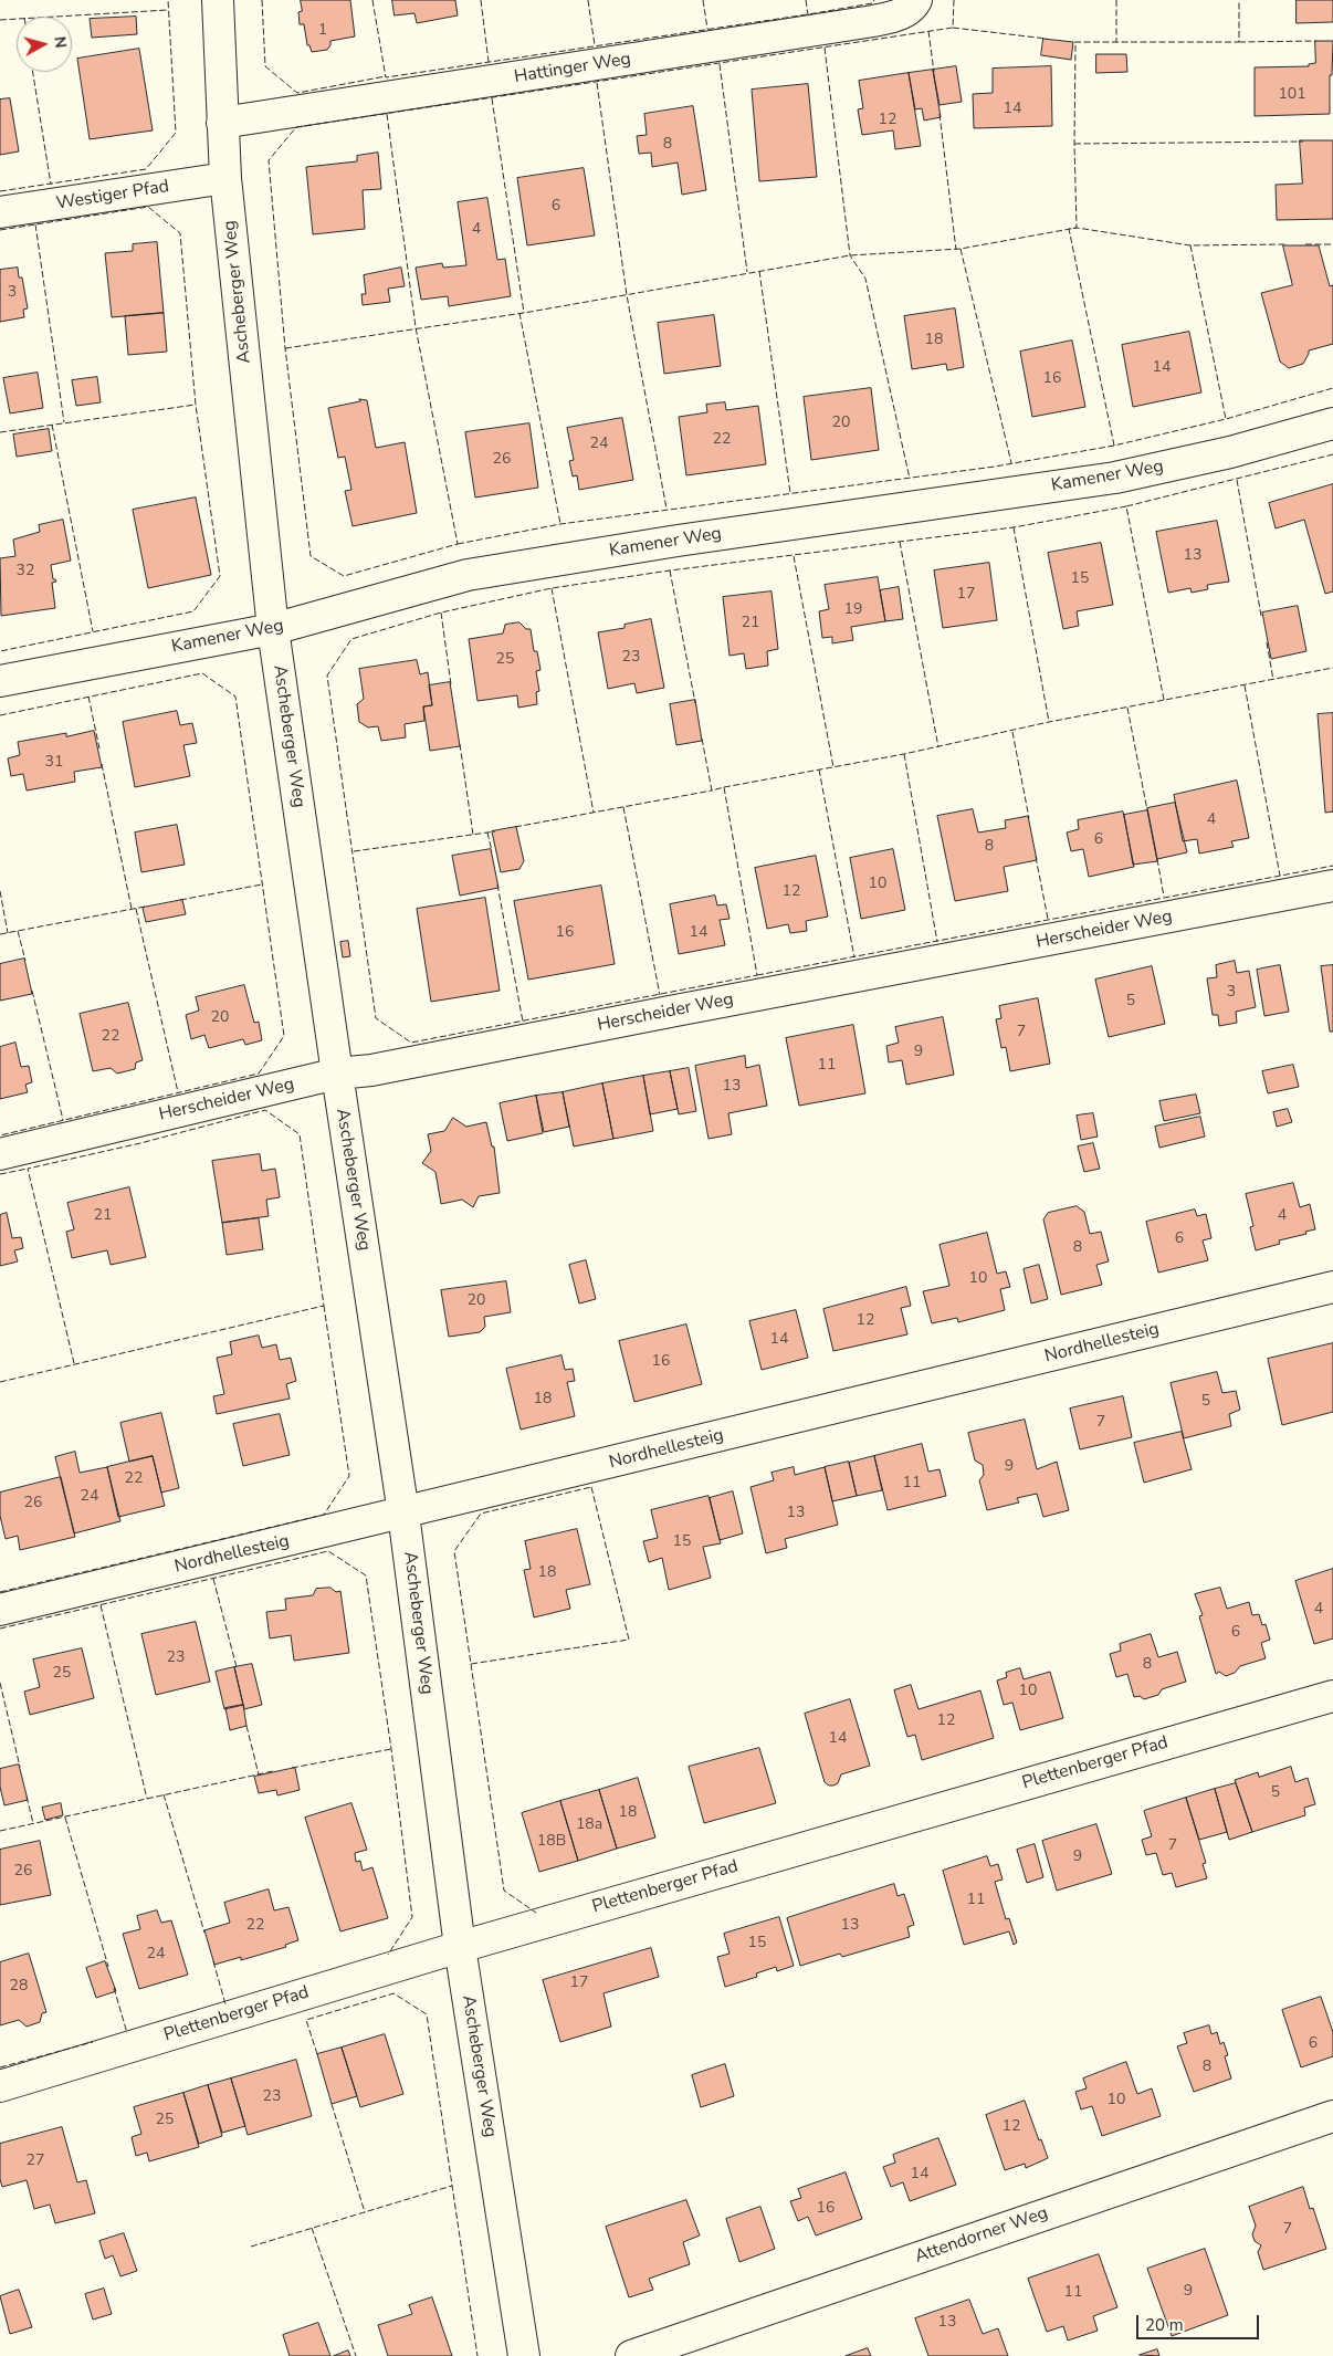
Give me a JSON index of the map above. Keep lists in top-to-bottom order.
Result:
{
  "streets": {
    "street": [
      "Hattinger Weg",
      "Westiger Pfad",
      "Ascheberger Weg",
      "Kamener Weg",
      "Herscheider Weg",
      "Nordhellesteig",
      "Plettenberger Pfad",
      "Attendorner Weg"
    ]
  },
  "crossings": [
    ["Hattinger Weg", "Ascheberger Weg"],
    ["Westiger Pfad", "Ascheberger Weg"],
    ["Ascheberger Weg", "Kamener Weg"],
    ["Ascheberger Weg", "Herscheider Weg"],
    ["Ascheberger Weg", "Nordhellesteig"],
    ["Ascheberger Weg", "Plettenberger Pfad"]
  ],
  "house_numbers": [
    "1",
    "101",
    "14",
    "12",
    "8",
    "6",
    "4",
    "3",
    "18",
    "14",
    "16",
    "20",
    "22",
    "24",
    "26",
    "13",
    "32",
    "15",
    "17",
    "19",
    "21",
    "23",
    "25",
    "31",
    "4",
    "6",
    "8",
    "10",
    "12",
    "16",
    "14",
    "3",
    "5",
    "20",
    "7",
    "22",
    "9",
    "11",
    "13",
    "21",
    "4",
    "6",
    "8",
    "10",
    "20",
    "12",
    "14",
    "16",
    "18",
    "5",
    "7",
    "9",
    "22",
    "11",
    "24",
    "26",
    "13",
    "15",
    "18",
    "4",
    "6",
    "23",
    "8",
    "25",
    "10",
    "12",
    "14",
    "5",
    "18",
    "18a",
    "18B",
    "7",
    "9",
    "26",
    "11",
    "22",
    "13",
    "15",
    "24",
    "17",
    "28",
    "6",
    "8",
    "23",
    "10",
    "25",
    "12",
    "27",
    "14",
    "16",
    "7",
    "9",
    "11",
    "13"
  ],
  "scale_bar": "20 m",
  "north": "right"
}
